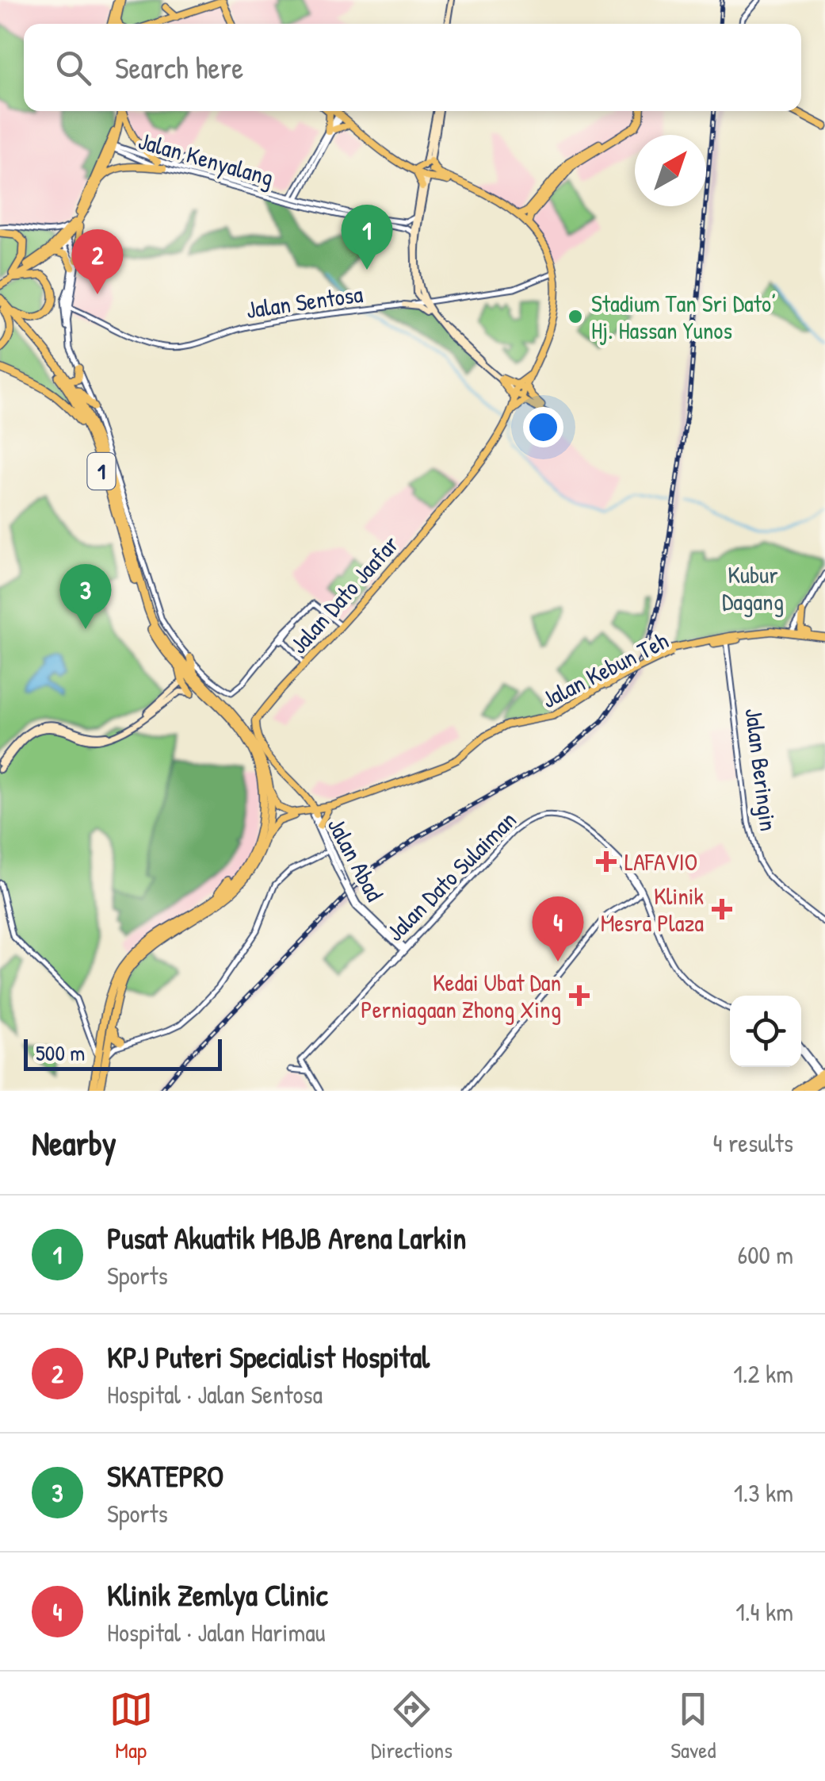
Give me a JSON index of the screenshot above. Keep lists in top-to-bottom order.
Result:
{
  "streets": {
    "highway": ["1"],
    "main road": ["Jalan Dato Jaafar", "Jalan Kebun Teh"],
    "street": [
      "Jalan Kenyalang",
      "Jalan Sentosa",
      "Jalan Beringin",
      "Jalan Abad",
      "Jalan Dato Sulaiman"
    ]
  },
  "crossings": [
    ["Jalan Sentosa", "Jalan Dato Jaafar"],
    ["1", "Jalan Kebun Teh"],
    ["Jalan Dato Jaafar", "Jalan Kebun Teh"],
    ["Jalan Dato Jaafar", "Jalan Abad"],
    ["Jalan Kebun Teh", "Jalan Beringin"],
    ["Jalan Kebun Teh", "Jalan Abad"],
    ["Jalan Abad", "Jalan Dato Sulaiman"]
  ],
  "parks": ["Kubur Dagang"],
  "places": {
    "other": ["Stadium Tan Sri Dato’ Hj. Hassan Yunos"],
    "health": ["LAFAVIO", "Klinik Mesra Plaza", "Kedai Ubat Dan Perniagaan Zhong Xing"]
  },
  "scale_bar": "500 m",
  "north": "top right",
  "page": {
    "search": "Search here",
    "pins": [
      "1",
      "2",
      "3",
      "4"
    ],
    "scale": "500 m",
    "heading": ["Nearby", "4 results"],
    "list": [
      {
        "mark": "1",
        "name": "Pusat Akuatik MBJB Arena Larkin",
        "note": "Sports",
        "value": "600 m"
      },
      {
        "mark": "2",
        "name": "KPJ Puteri Specialist Hospital",
        "note": "Hospital · Jalan Sentosa",
        "value": "1.2 km"
      },
      {
        "mark": "3",
        "name": "SKATEPRO",
        "note": "Sports",
        "value": "1.3 km"
      },
      {
        "mark": "4",
        "name": "Klinik Zemlya Clinic",
        "note": "Hospital · Jalan Harimau",
        "value": "1.4 km"
      }
    ],
    "nav": ["Map", "Directions", "Saved"]
  }
}
